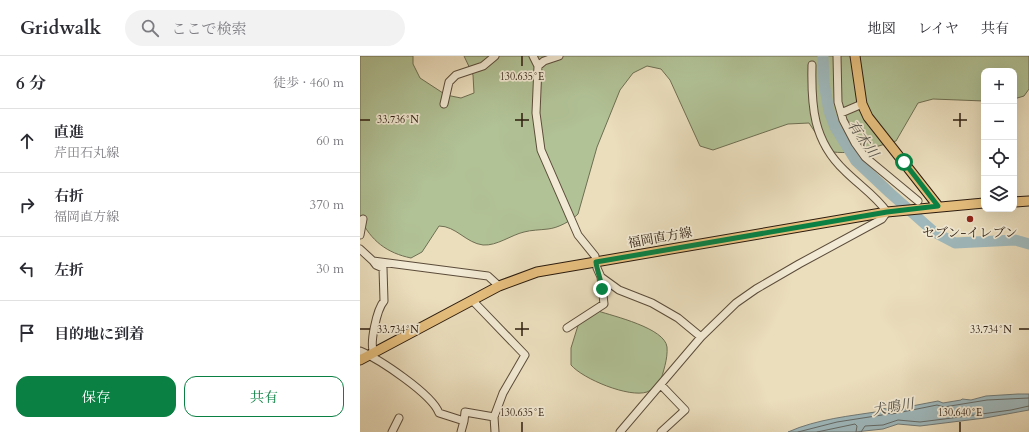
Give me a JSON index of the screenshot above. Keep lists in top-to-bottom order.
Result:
{
  "streets": {
    "main road": ["福岡直方線"]
  },
  "water": ["有木川", "犬鳴川"],
  "places": ["セブン-イレブン"],
  "page": {
    "header": "Gridwalk",
    "search": "ここで検索",
    "nav": ["地図", "レイヤ", "共有"],
    "heading": ["6 分", "徒歩 · 460 m"],
    "map_buttons": ["+", "−"],
    "list": [
      ["直進", "芹田石丸線", "60 m"],
      ["右折", "福岡直方線", "370 m"],
      ["左折", "30 m"],
      "目的地に到着"
    ],
    "buttons": ["保存", "共有"]
  },
  "coordinates": [
    "130.635°E",
    "33.736°N",
    "33.734°N",
    "130.640°E"
  ]
}
